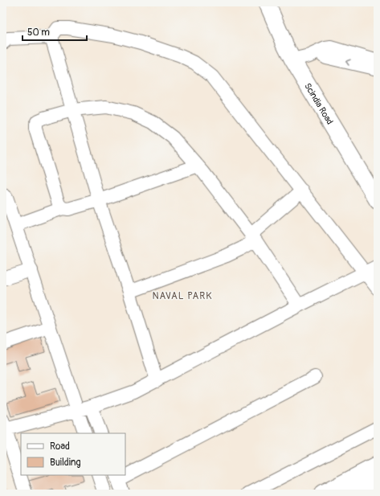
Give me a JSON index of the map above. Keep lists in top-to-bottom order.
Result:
{
  "streets": {
    "main road": ["Scindia Road"]
  },
  "districts": ["NAVAL PARK"],
  "legend": ["Road", "Building"],
  "scale_bar": "50 m"
}
